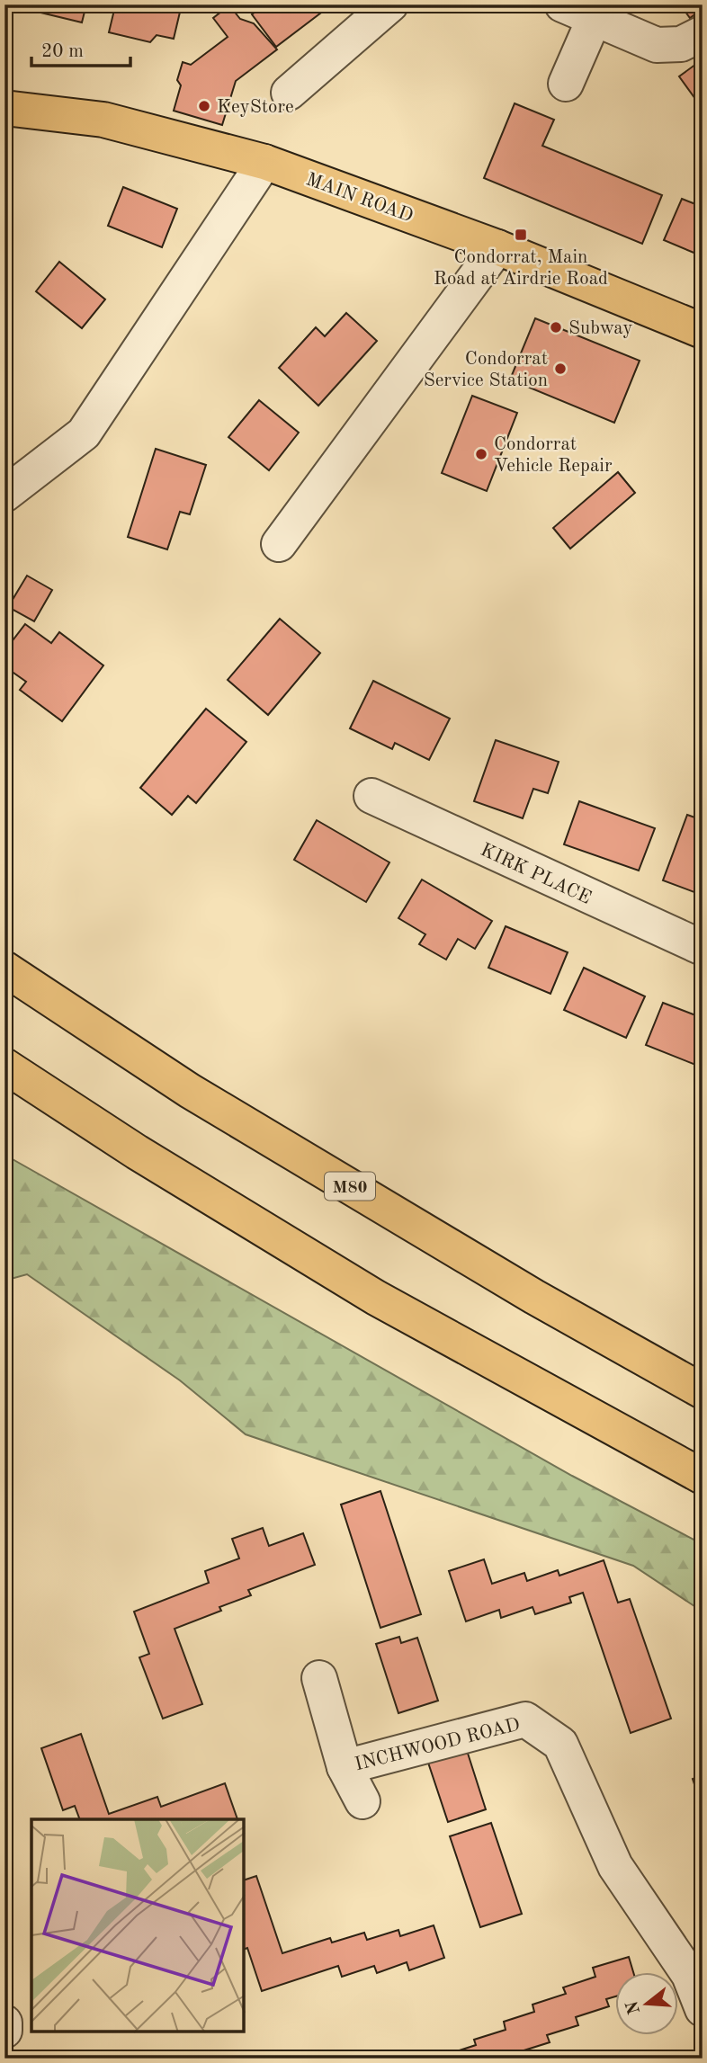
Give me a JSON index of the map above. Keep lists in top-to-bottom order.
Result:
{
  "streets": {
    "main road": ["MAIN ROAD", "M80"],
    "street": ["KIRK PLACE", "INCHWOOD ROAD"]
  },
  "places": {
    "other": [
      "KeyStore",
      "Subway",
      "Condorrat Service Station",
      "Condorrat Vehicle Repair"
    ],
    "transit": ["Condorrat, Main Road at Airdrie Road"]
  },
  "scale_bar": "20 m",
  "north": "left"
}
